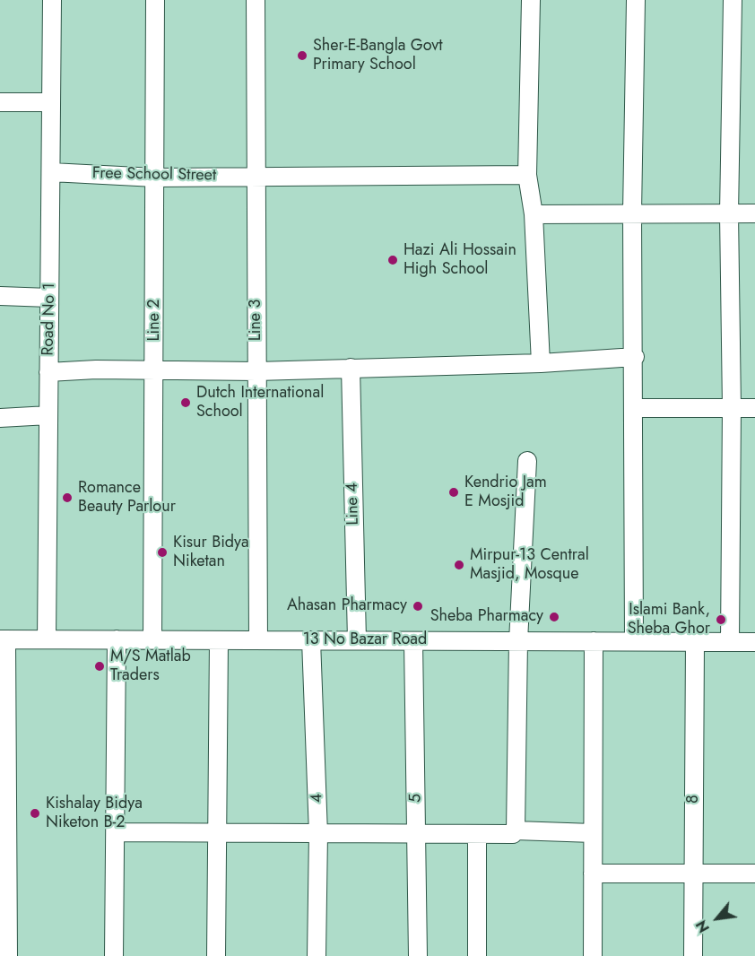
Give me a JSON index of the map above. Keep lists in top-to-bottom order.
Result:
{
  "streets": {
    "street": [
      "Free School Street",
      "Road No 1",
      "Line 2",
      "Line 3",
      "Line 4",
      "13 No Bazar Road",
      "4",
      "5",
      "8"
    ]
  },
  "crossings": [
    ["Free School Street", "Road No 1"],
    ["Free School Street", "Line 2"],
    ["Free School Street", "Line 3"],
    ["Road No 1", "13 No Bazar Road"],
    ["Line 2", "13 No Bazar Road"],
    ["Line 3", "13 No Bazar Road"],
    ["Line 4", "13 No Bazar Road"],
    ["13 No Bazar Road", "4"],
    ["13 No Bazar Road", "5"],
    ["13 No Bazar Road", "8"]
  ],
  "places": [
    "Sher-E-Bangla Govt Primary School",
    "Hazi Ali Hossain High School",
    "Dutch International School",
    "Kendrio Jam E Mosjid",
    "Romance Beauty Parlour",
    "Kisur Bidya Niketan",
    "Mirpur-13 Central Masjid, Mosque",
    "Ahasan Pharmacy",
    "Sheba Pharmacy",
    "Islami Bank, Sheba Ghor",
    "M/S Matlab Traders",
    "Kishalay Bidya Niketon B-2"
  ],
  "north": "bottom left"
}
